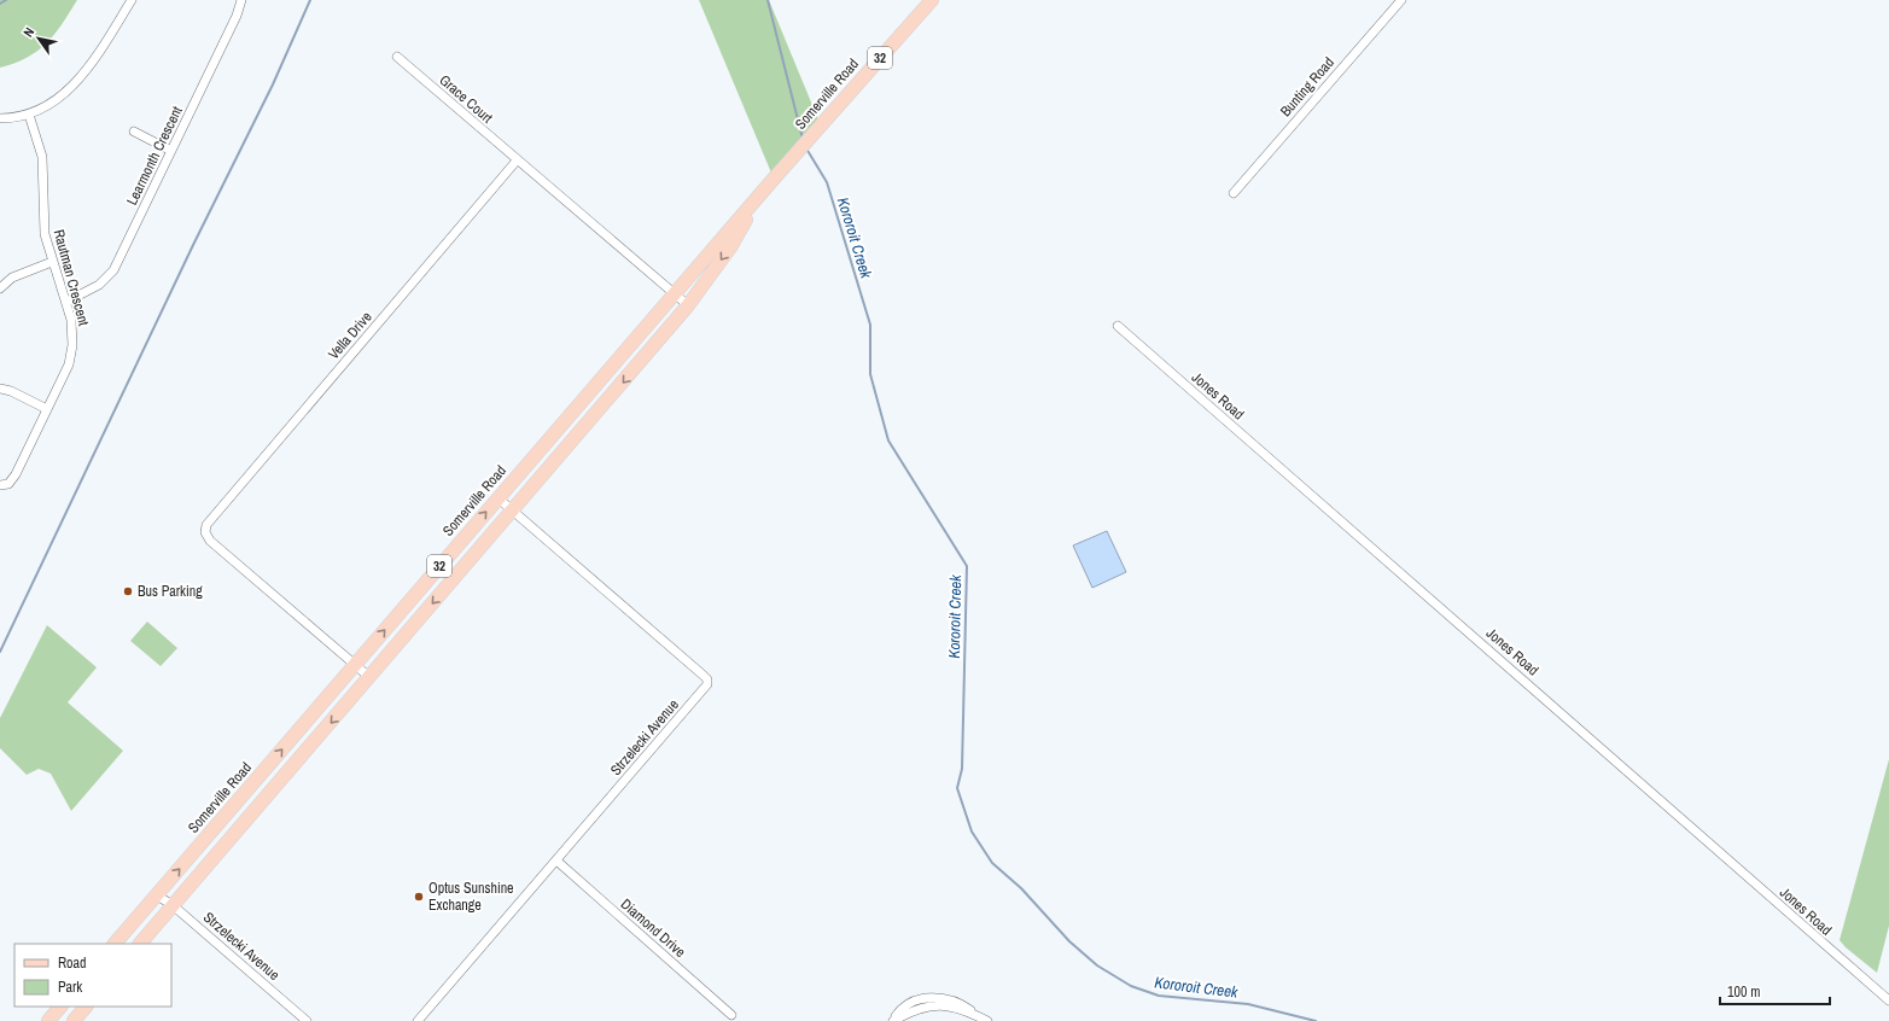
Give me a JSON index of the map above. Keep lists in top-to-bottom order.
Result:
{
  "streets": {
    "main road": ["32", "Somerville Road"],
    "street": [
      "Bunting Road",
      "Grace Court",
      "Learmonth Crescent",
      "Rautman Crescent",
      "Vella Drive",
      "Jones Road",
      "Strzelecki Avenue",
      "Diamond Drive"
    ]
  },
  "crossings": [
    ["Somerville Road", "Vella Drive"],
    ["Somerville Road", "Strzelecki Avenue"],
    ["Grace Court", "Vella Drive"],
    ["Learmonth Crescent", "Rautman Crescent"],
    ["Strzelecki Avenue", "Diamond Drive"]
  ],
  "water": ["Kororoit Creek"],
  "places": ["Bus Parking", "Optus Sunshine Exchange"],
  "legend": ["Road", "Park"],
  "scale_bar": "100 m",
  "north": "top left"
}
